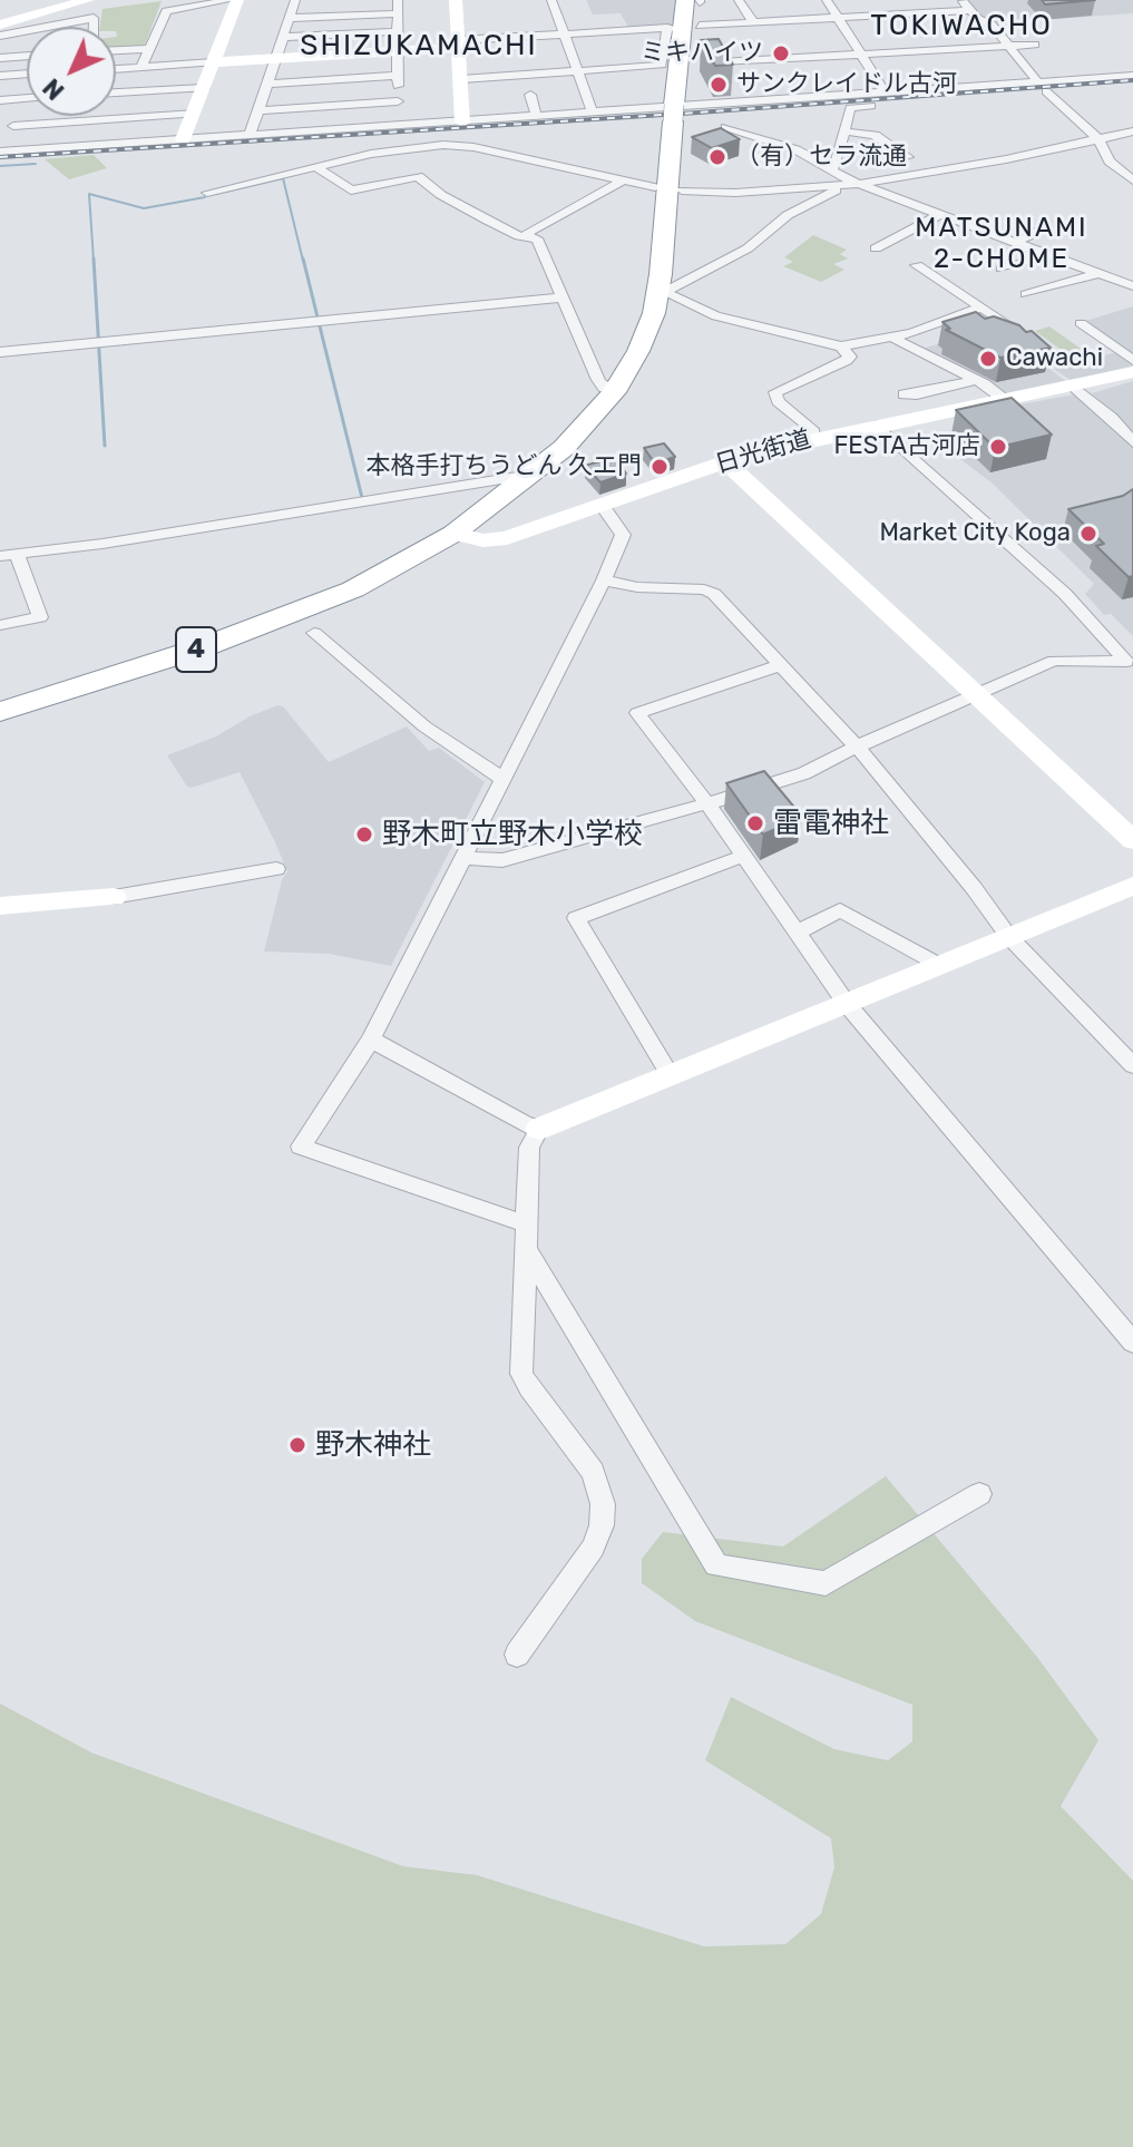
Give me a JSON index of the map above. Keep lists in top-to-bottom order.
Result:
{
  "streets": {
    "highway": ["4"],
    "street": ["日光街道"]
  },
  "crossings": [
    ["日光街道", "4"]
  ],
  "districts": ["TOKIWACHO", "SHIZUKAMACHI", "MATSUNAMI 2-CHOME"],
  "places": [
    "ミキハイツ",
    "サンクレイドル古河",
    "（有）セラ流通",
    "Cawachi",
    "FESTA古河店",
    "本格手打ちうどん 久エ門",
    "Market City Koga",
    "雷電神社",
    "野木町立野木小学校",
    "野木神社"
  ],
  "north": "bottom left"
}
